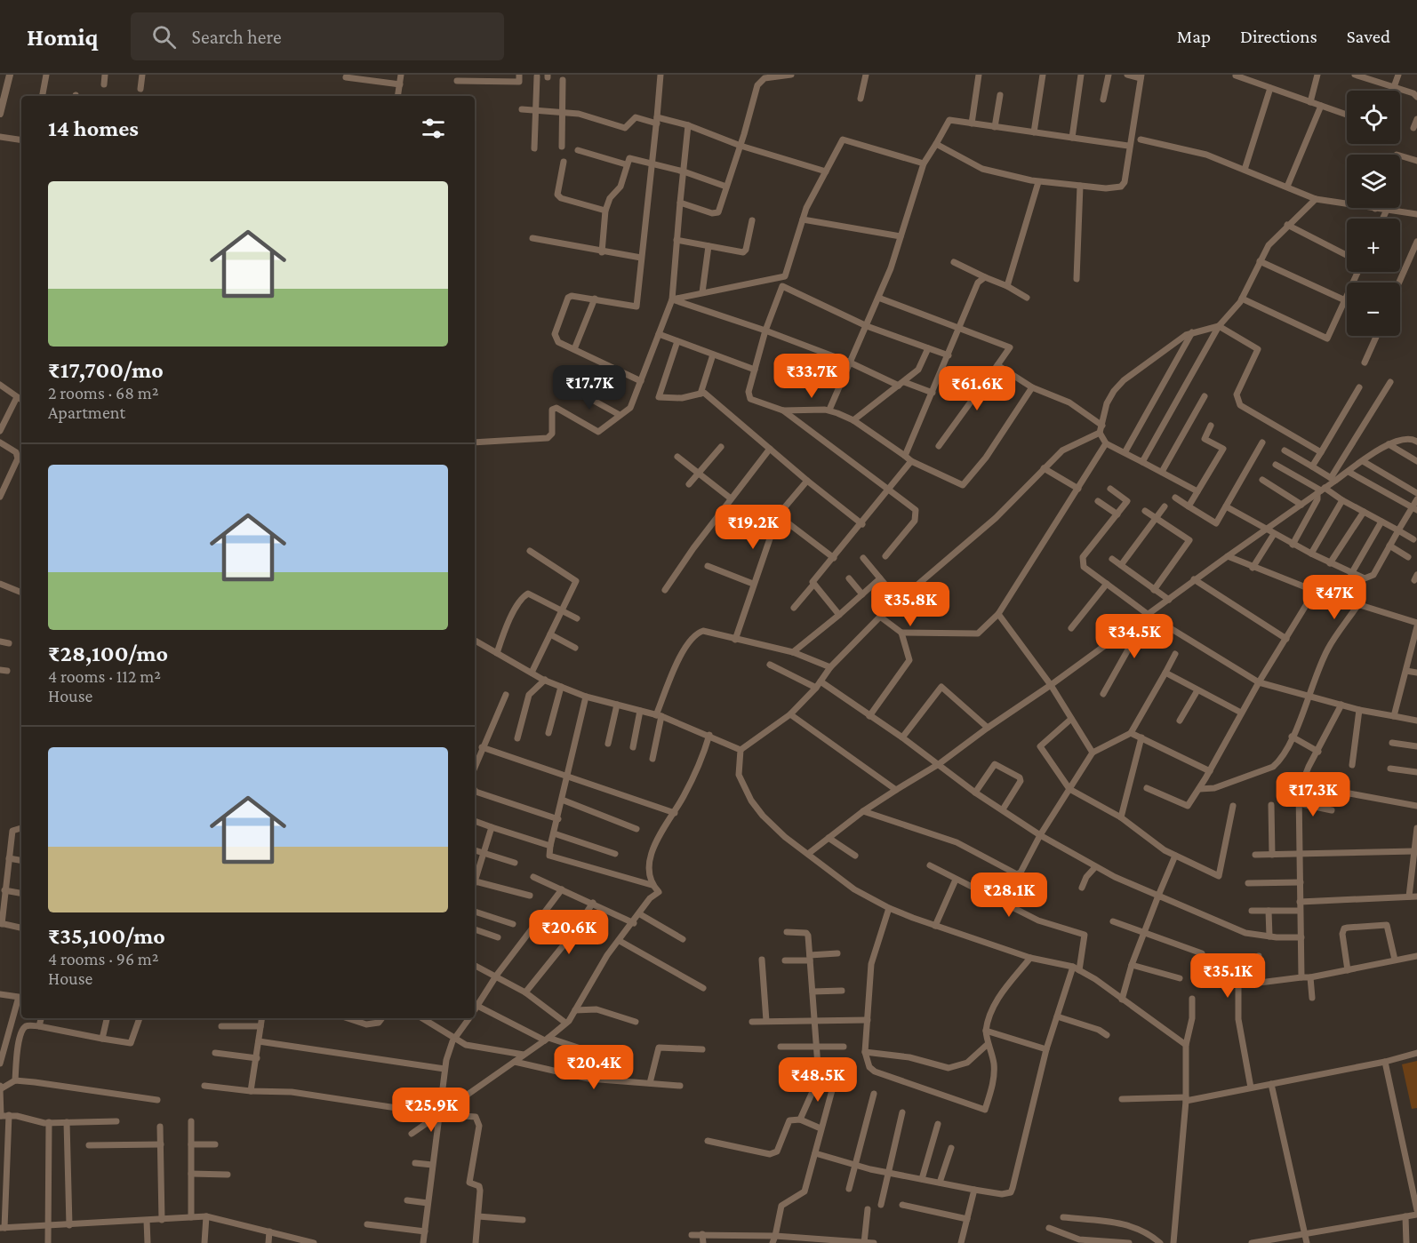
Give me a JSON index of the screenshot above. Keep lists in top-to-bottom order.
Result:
{
  "page": {
    "header": "Homiq",
    "search": "Search here",
    "nav": ["Map", "Directions", "Saved"],
    "map_buttons": ["+", "−"],
    "heading": "14 homes",
    "list": [
      {
        "name": "₹17,700/mo",
        "note": "2 rooms · 68 m² · Apartment"
      },
      {
        "name": "₹28,100/mo",
        "note": "4 rooms · 112 m² · House"
      },
      {
        "name": "₹35,100/mo",
        "note": "4 rooms · 96 m² · House"
      }
    ],
    "price": [
      "₹33.7K",
      "₹17.7K",
      "₹61.6K",
      "₹19.2K",
      "₹47K",
      "₹35.8K",
      "₹34.5K",
      "₹17.3K",
      "₹28.1K",
      "₹20.6K",
      "₹35.1K",
      "₹20.4K",
      "₹48.5K",
      "₹25.9K"
    ]
  }
}
